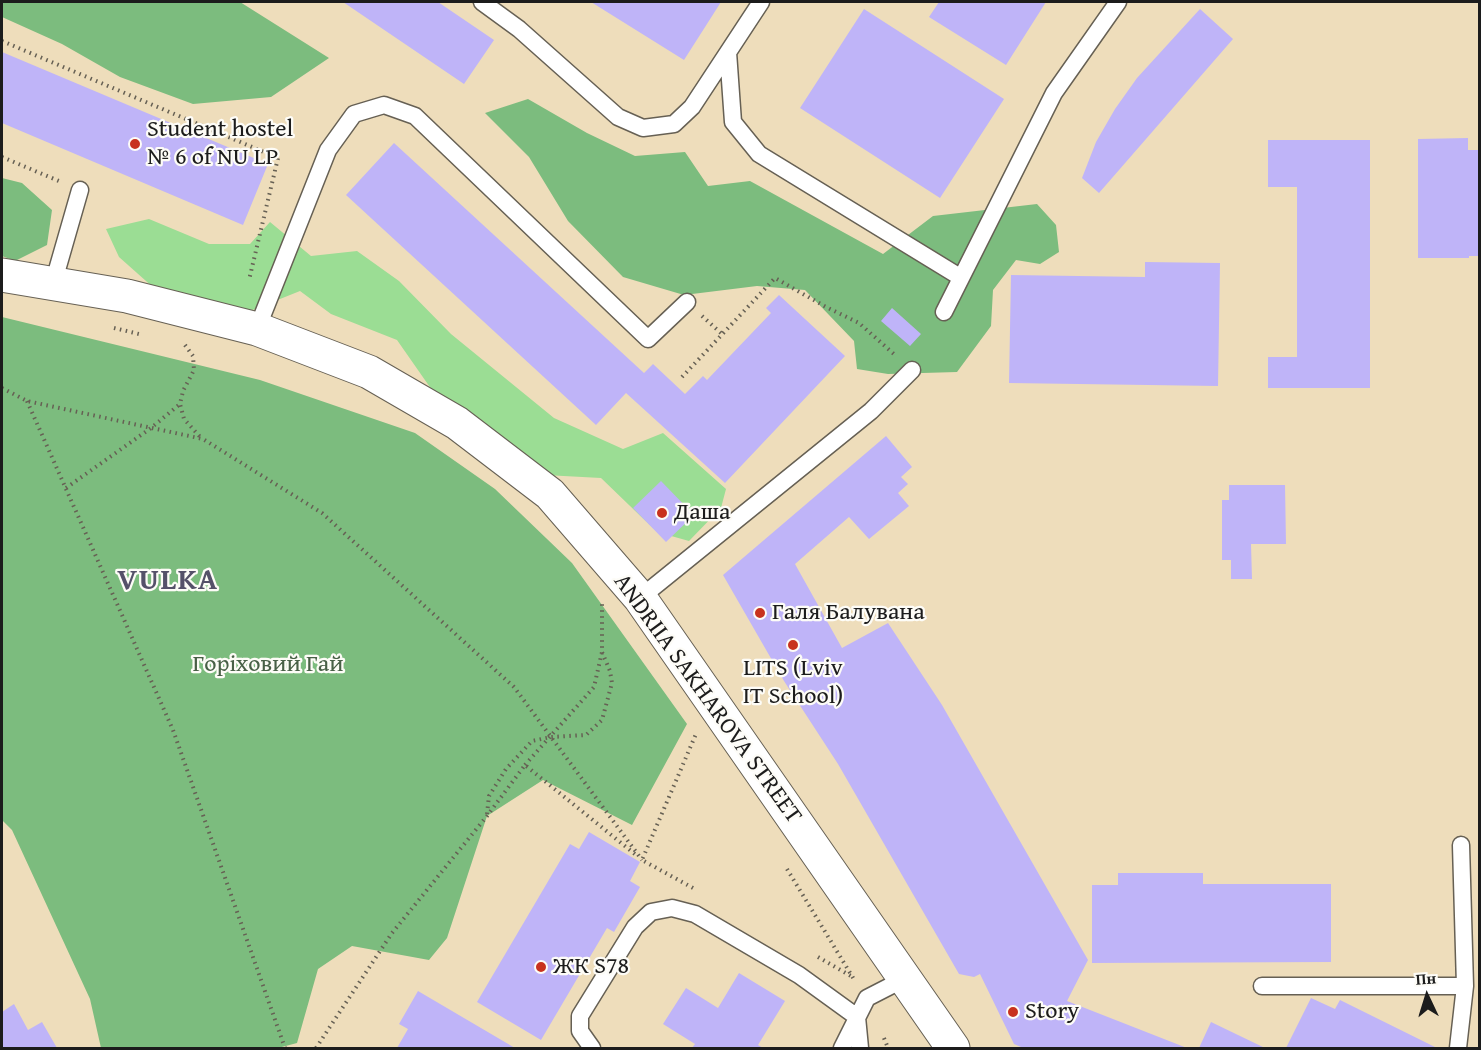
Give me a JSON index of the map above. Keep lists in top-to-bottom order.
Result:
{
  "streets": {
    "street": ["ANDRIIA SAKHAROVA STREET"]
  },
  "districts": ["VULKA"],
  "parks": ["Горіховий Гай"],
  "places": [
    "Student hostel № 6 of NU LP",
    "Даша",
    "Галя Балувана",
    "LITS (Lviv IT School)",
    "ЖК S78",
    "Story"
  ],
  "north": "top"
}
